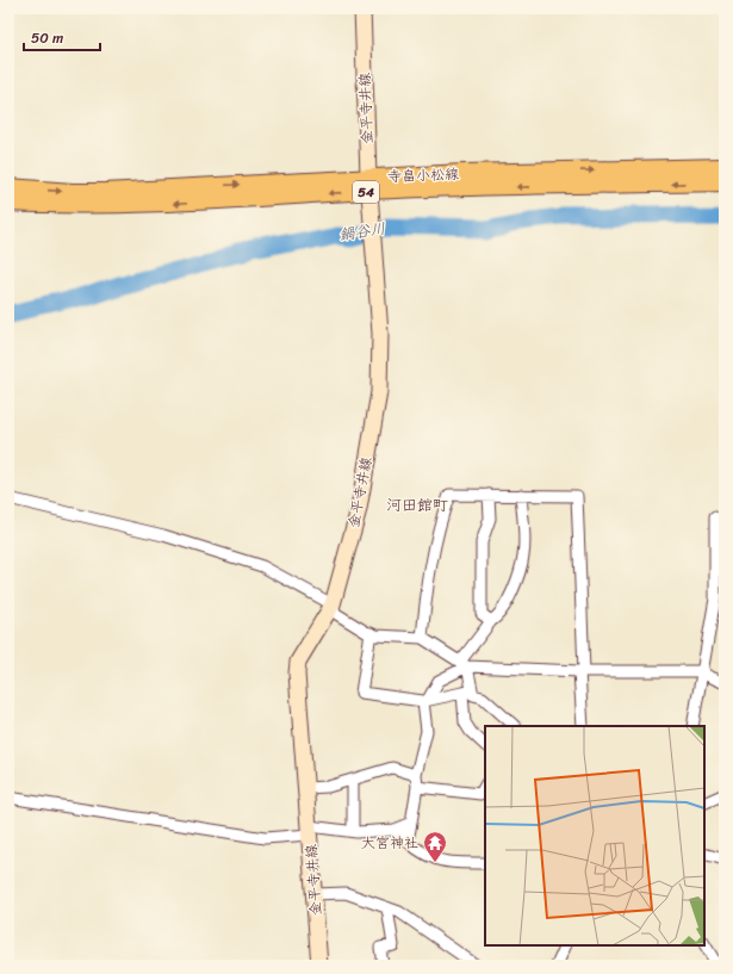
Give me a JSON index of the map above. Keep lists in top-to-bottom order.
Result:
{
  "streets": {
    "main road": ["金平寺井線", "寺畠小松線", "54"]
  },
  "crossings": [
    ["金平寺井線", "寺畠小松線"]
  ],
  "districts": ["河田館町"],
  "water": ["鍋谷川"],
  "places": {
    "temple": ["大宮神社"]
  },
  "scale_bar": "50 m"
}
